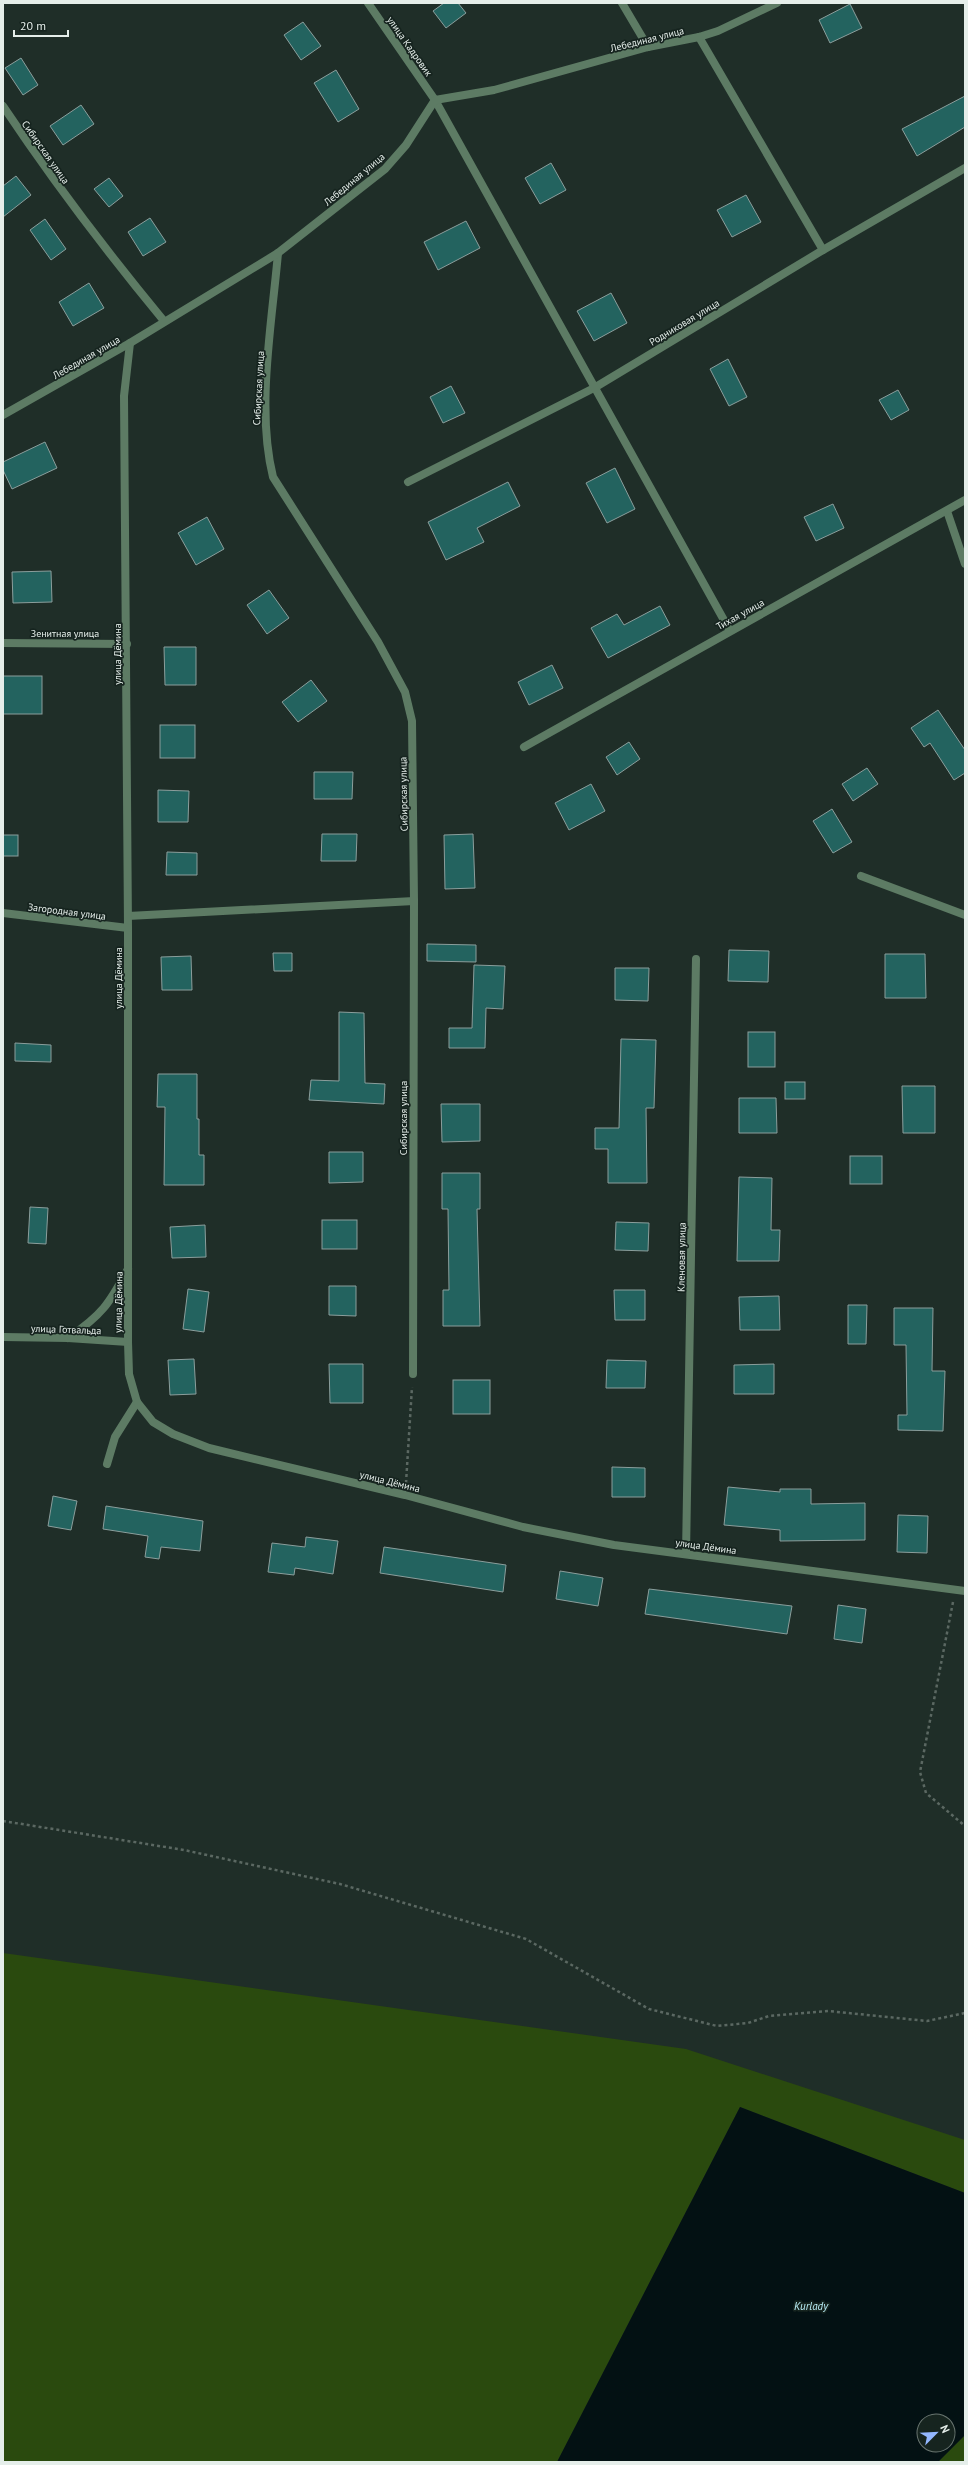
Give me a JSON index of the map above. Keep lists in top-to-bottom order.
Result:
{
  "streets": {
    "street": [
      "Лебединая улица",
      "улица Кадровик",
      "Сибирская улица",
      "Родниковая улица",
      "Тихая улица",
      "Зенитная улица",
      "улица Дёмина",
      "Загородная улица",
      "Кленовая улица",
      "улица Готвальда"
    ]
  },
  "crossings": [
    ["Лебединая улица", "улица Кадровик"],
    ["Лебединая улица", "Сибирская улица"],
    ["Лебединая улица", "улица Дёмина"],
    ["улица Кадровик", "Родниковая улица"],
    ["улица Кадровик", "Тихая улица"],
    ["Зенитная улица", "улица Дёмина"],
    ["улица Дёмина", "Загородная улица"],
    ["улица Дёмина", "Кленовая улица"],
    ["улица Дёмина", "улица Готвальда"]
  ],
  "water": ["Kurlady"],
  "scale_bar": "20 m",
  "north": "top right"
}
